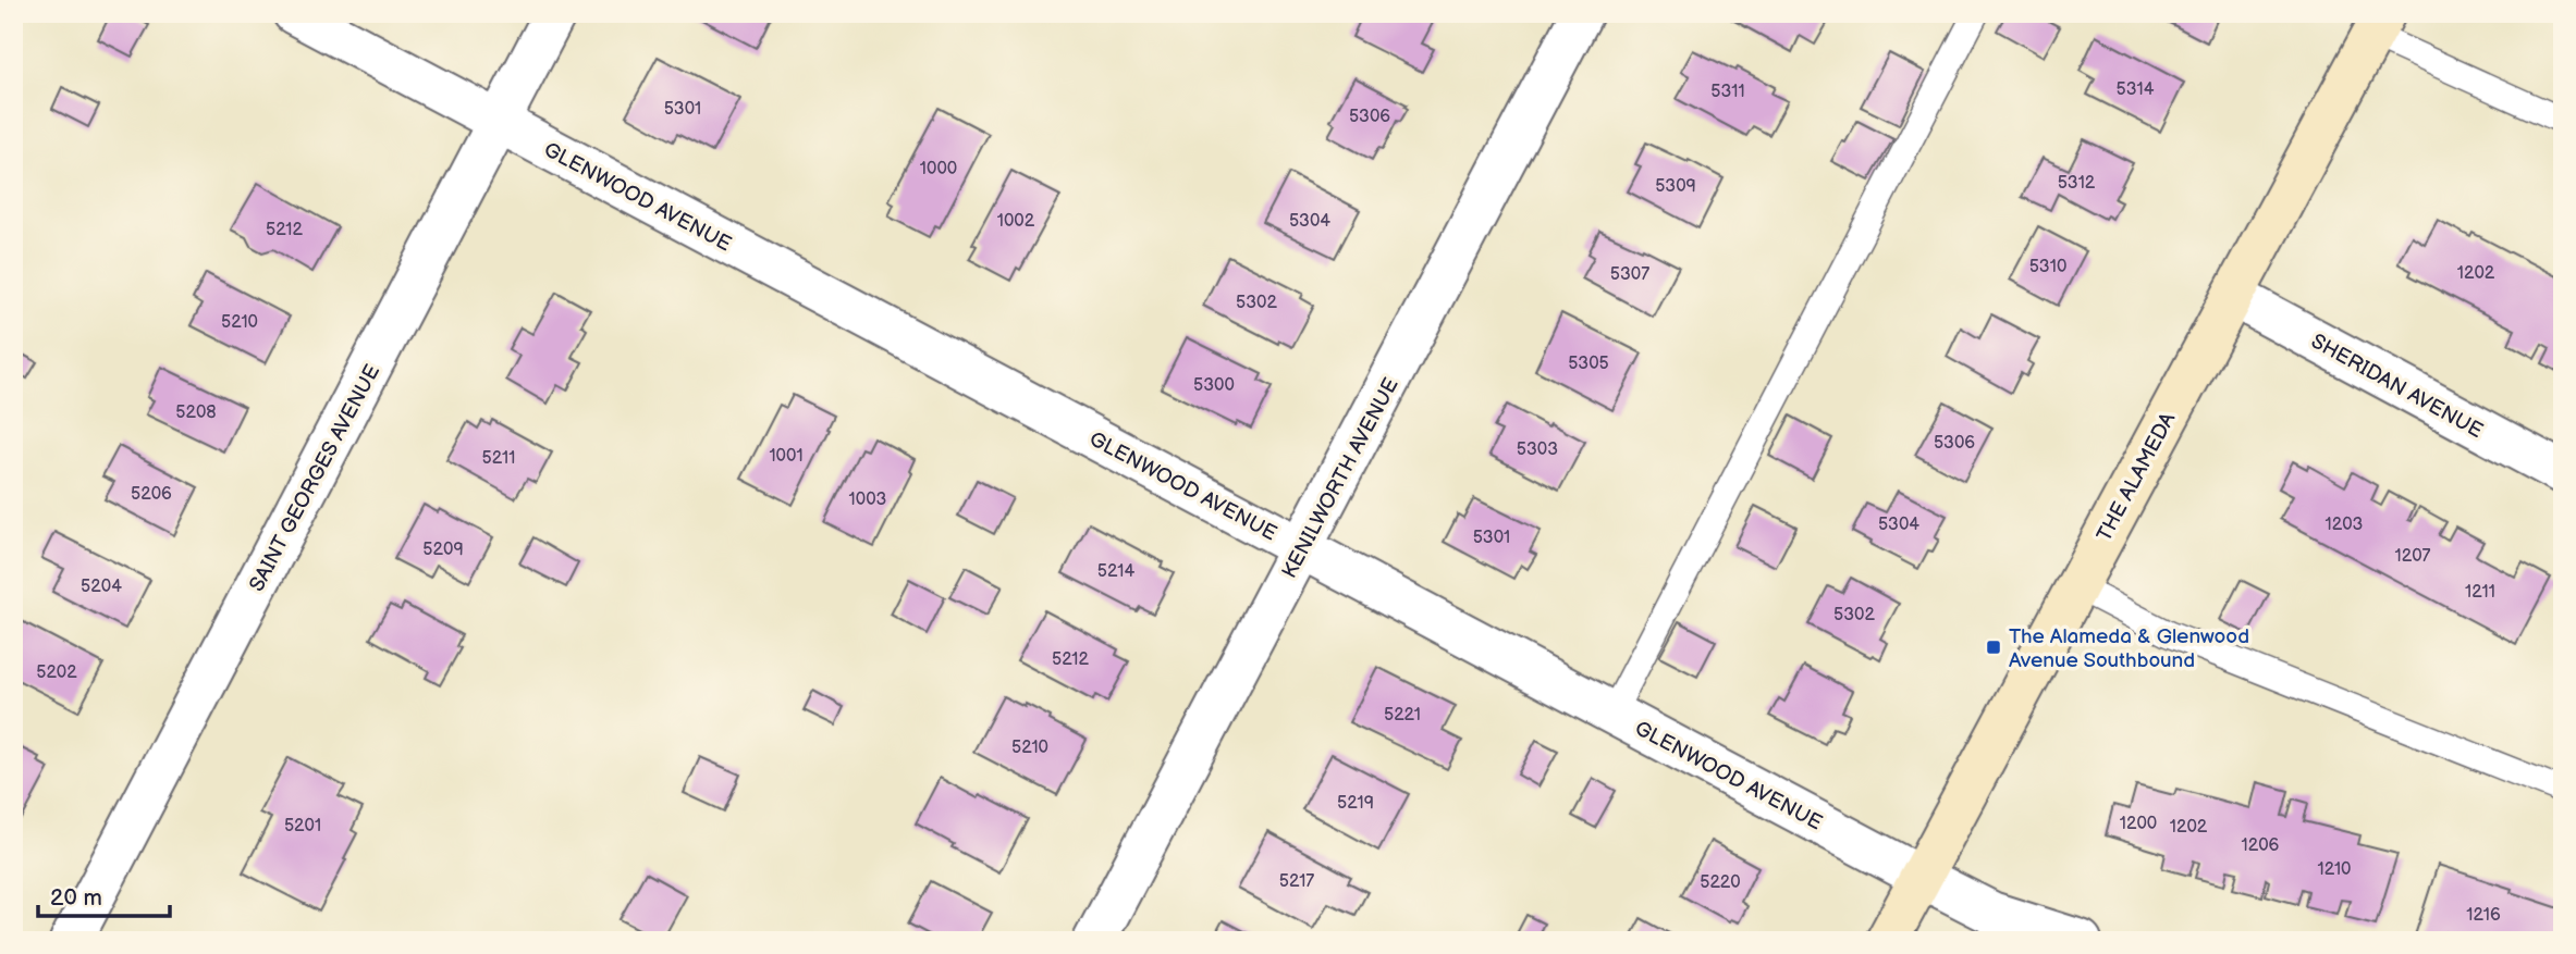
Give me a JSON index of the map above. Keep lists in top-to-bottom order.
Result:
{
  "streets": {
    "main road": ["THE ALAMEDA"],
    "street": [
      "GLENWOOD AVENUE",
      "SHERIDAN AVENUE",
      "SAINT GEORGES AVENUE",
      "KENILWORTH AVENUE"
    ]
  },
  "crossings": [
    ["GLENWOOD AVENUE", "THE ALAMEDA"],
    ["GLENWOOD AVENUE", "SAINT GEORGES AVENUE"],
    ["GLENWOOD AVENUE", "KENILWORTH AVENUE"],
    ["SHERIDAN AVENUE", "THE ALAMEDA"]
  ],
  "places": {
    "transit": ["The Alameda & Glenwood Avenue Southbound"]
  },
  "house_numbers": [
    "5314",
    "5311",
    "5301",
    "5306",
    "1000",
    "5312",
    "5309",
    "1002",
    "5304",
    "5212",
    "5310",
    "1202",
    "5307",
    "5302",
    "5210",
    "5305",
    "5300",
    "5208",
    "5306",
    "5303",
    "1001",
    "5211",
    "5206",
    "1003",
    "5304",
    "1203",
    "5301",
    "5209",
    "1207",
    "5214",
    "5204",
    "1211",
    "5302",
    "5212",
    "5202",
    "5221",
    "5210",
    "5219",
    "1200",
    "5201",
    "1202",
    "1206",
    "1210",
    "5217",
    "5220",
    "1216"
  ],
  "scale_bar": "20 m"
}
